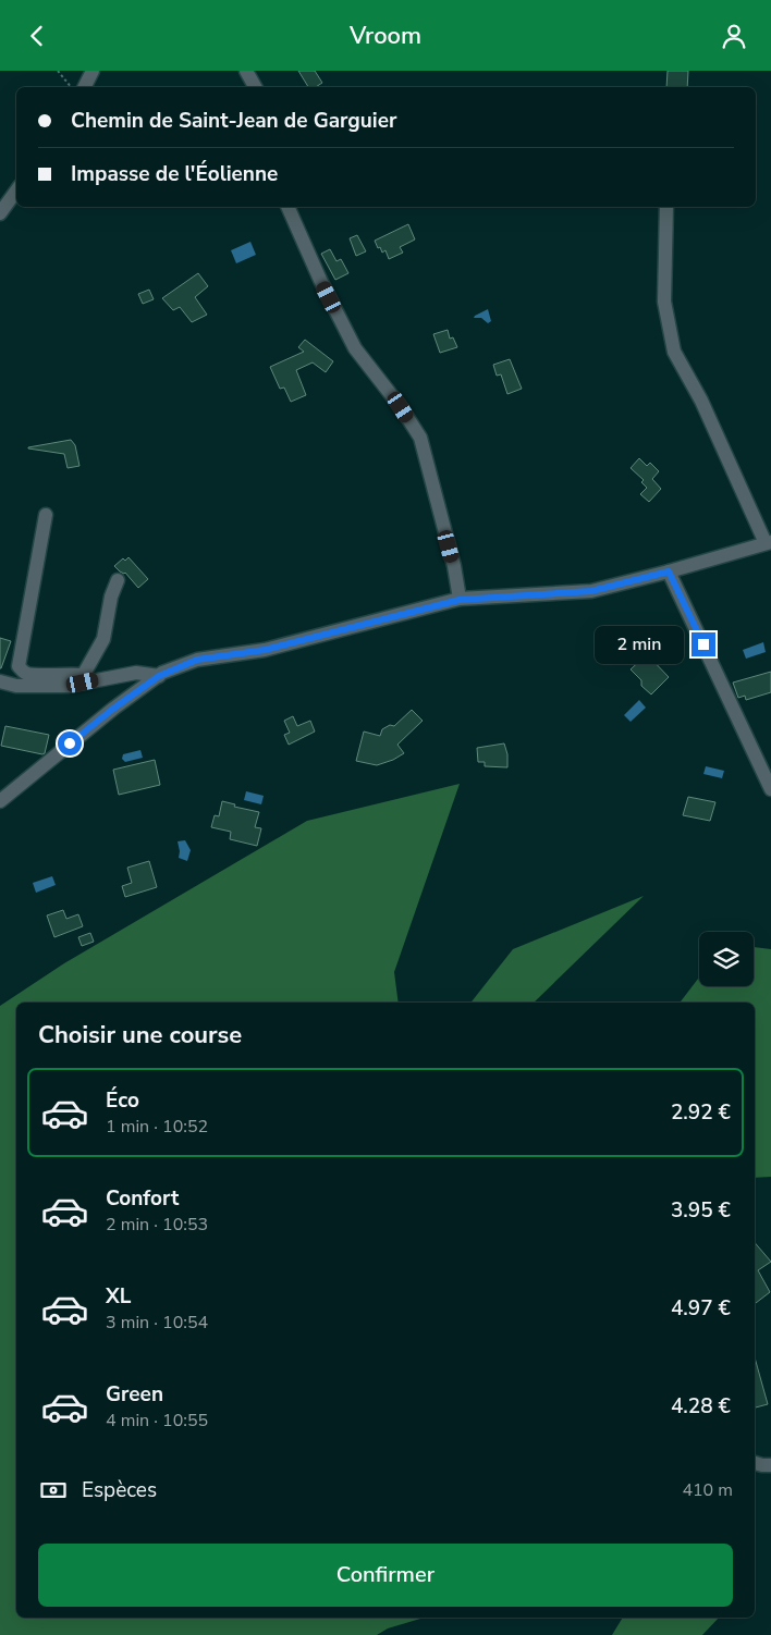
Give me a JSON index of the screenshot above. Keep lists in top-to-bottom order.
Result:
{
  "page": {
    "header": "Vroom",
    "banner": ["Chemin de Saint-Jean de Garguier", "Impasse de l'Éolienne"],
    "bubble": "2 min",
    "heading": "Choisir une course",
    "list": [
      {
        "name": "Éco",
        "note": "1 min · 10:52",
        "value": "2.92 €"
      },
      {
        "name": "Confort",
        "note": "2 min · 10:53",
        "value": "3.95 €"
      },
      {
        "name": "XL",
        "note": "3 min · 10:54",
        "value": "4.97 €"
      },
      {
        "name": "Green",
        "note": "4 min · 10:55",
        "value": "4.28 €"
      }
    ],
    "pay": ["Espèces", "410 m"],
    "buttons": "Confirmer"
  }
}
